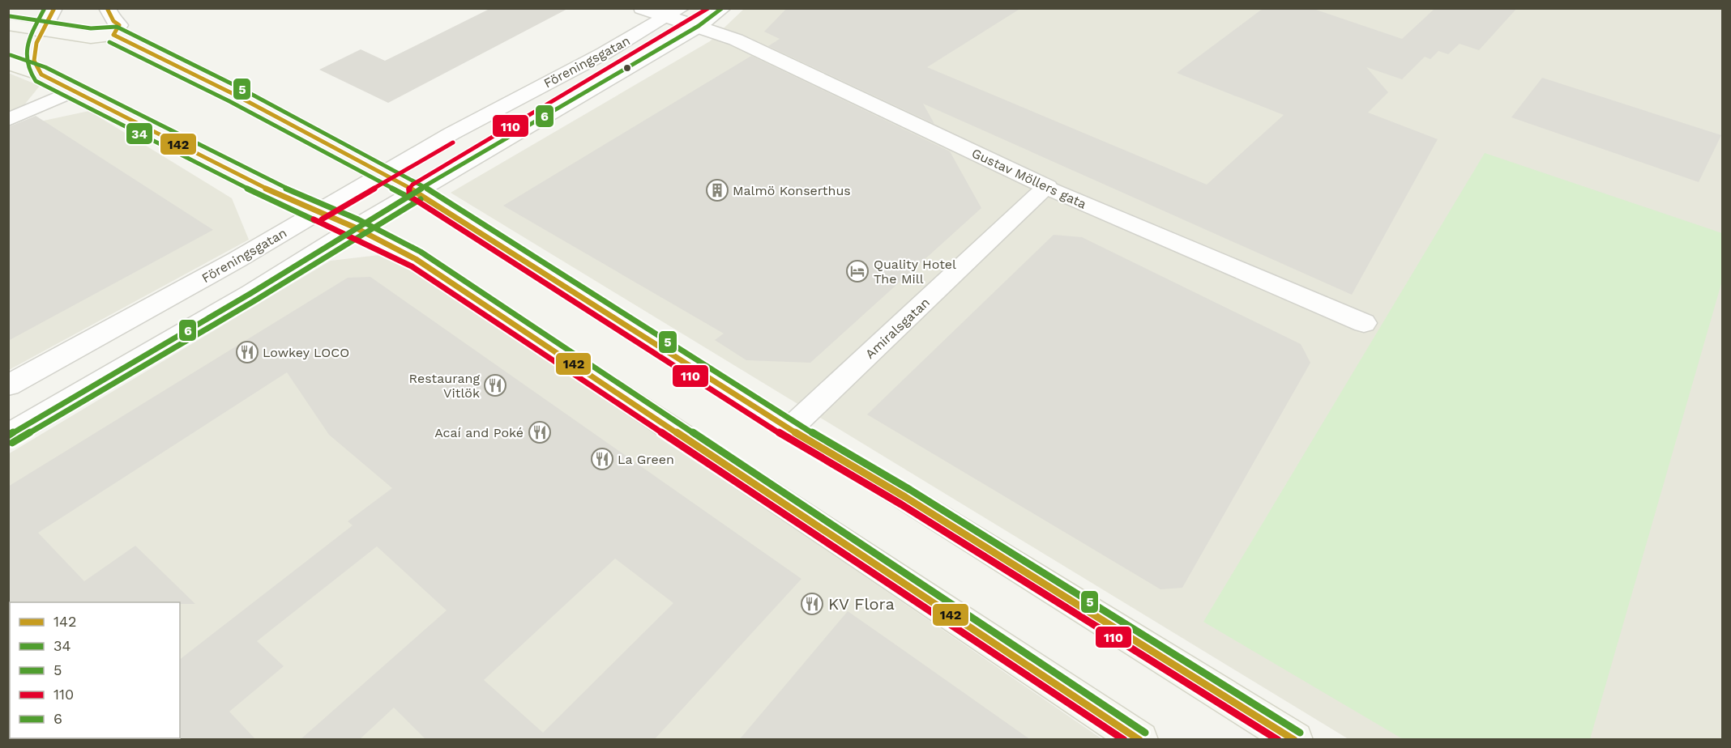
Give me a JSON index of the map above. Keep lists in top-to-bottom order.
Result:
{
  "streets": {
    "street": ["Föreningsgatan", "Gustav Möllers gata", "Amiralsgatan"]
  },
  "crossings": [
    ["Föreningsgatan", "Gustav Möllers gata"],
    ["Gustav Möllers gata", "Amiralsgatan"]
  ],
  "places": {
    "building": ["Malmö Konserthus"],
    "hotel": ["Quality Hotel The Mill"],
    "restaurant": [
      "Lowkey LOCO",
      "Restaurang Vitlök",
      "Acaí and Poké",
      "La Green",
      "KV Flora"
    ]
  },
  "lines": [
    "transit line 142",
    "transit line 34",
    "transit line 110",
    "transit line 6",
    "transit line 5"
  ],
  "legend": [
    "142",
    "34",
    "5",
    "110",
    "6"
  ]
}
